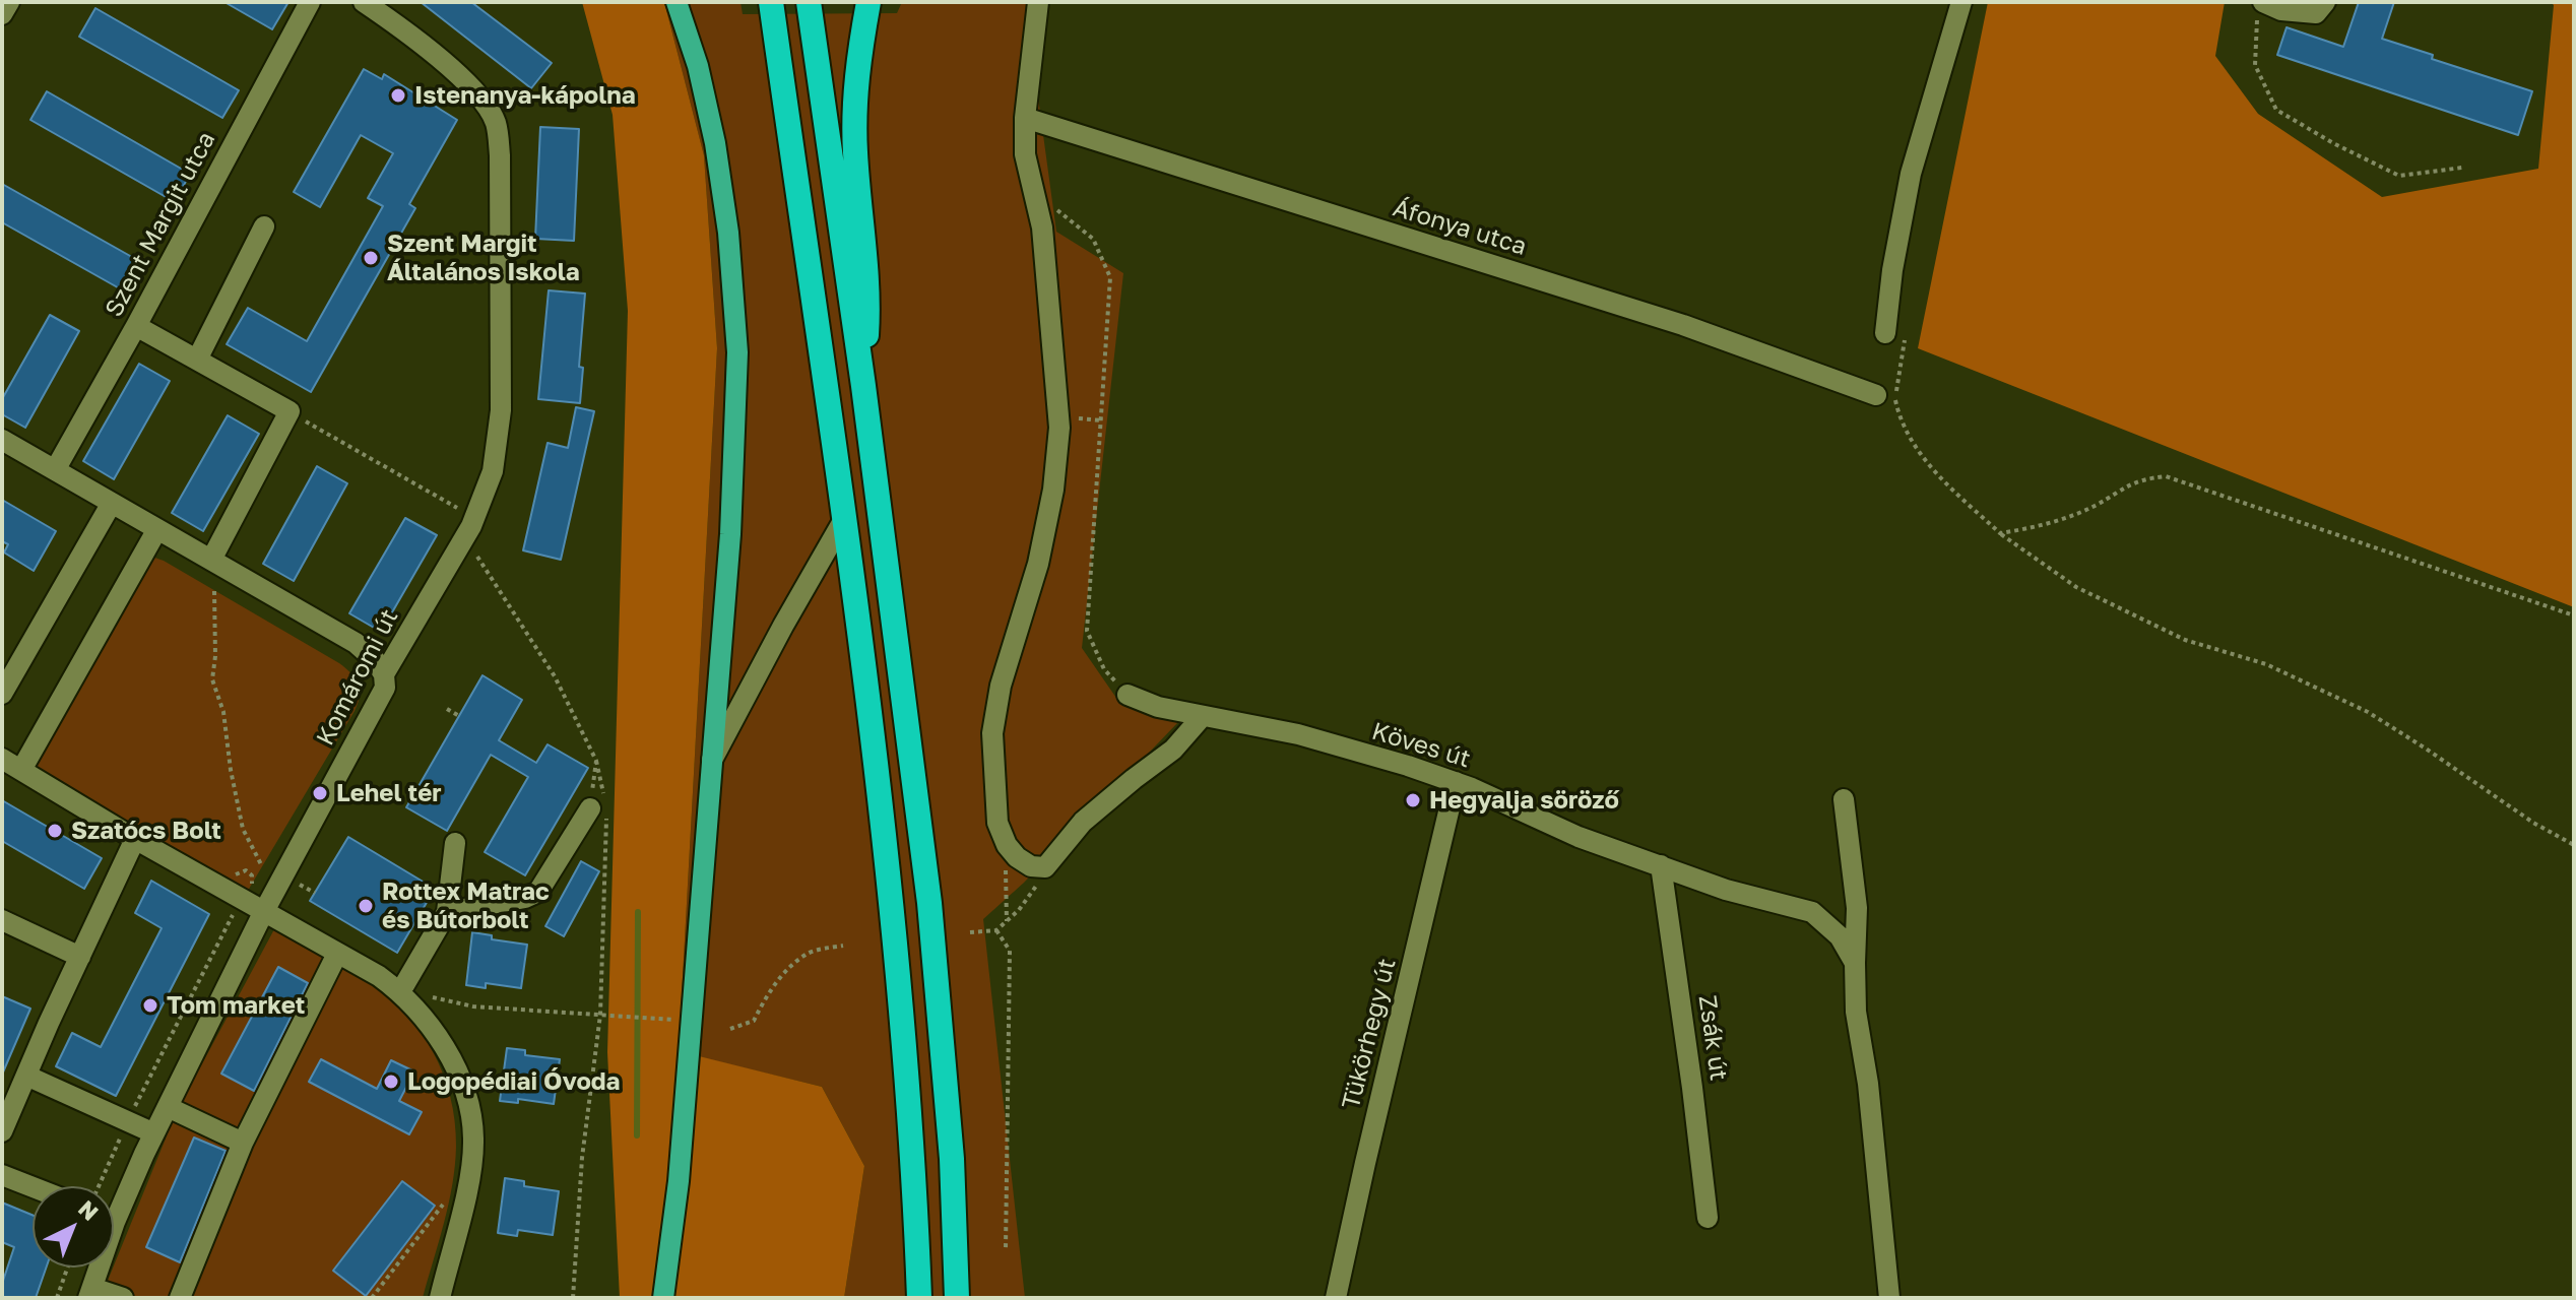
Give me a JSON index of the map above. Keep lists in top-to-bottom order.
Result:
{
  "streets": {
    "street": [
      "Szent Margit utca",
      "Áfonya utca",
      "Komáromi út",
      "Köves út",
      "Tükörhegy út",
      "Zsák út"
    ]
  },
  "crossings": [
    ["Köves út", "Tükörhegy út"],
    ["Köves út", "Zsák út"]
  ],
  "places": [
    "Istenanya-kápolna",
    "Szent Margit Általános Iskola",
    "Lehel tér",
    "Hegyalja söröző",
    "Szatócs Bolt",
    "Rottex Matrac és Bútorbolt",
    "Tom market",
    "Logopédiai Óvoda"
  ],
  "north": "top right"
}
